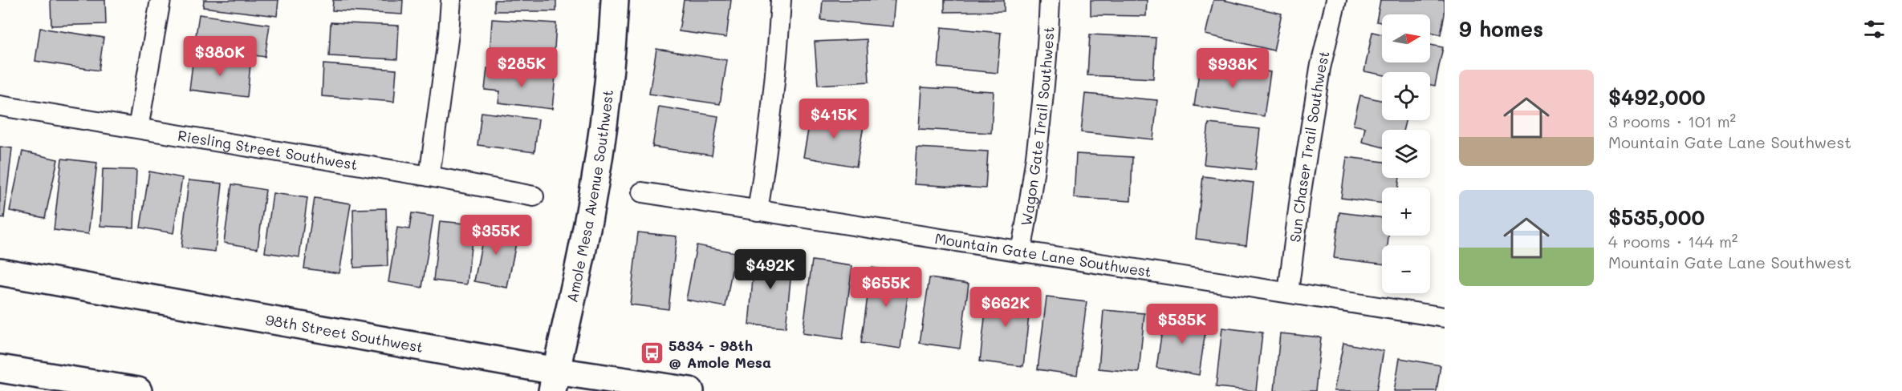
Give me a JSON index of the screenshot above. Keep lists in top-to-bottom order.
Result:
{
  "streets": {
    "main road": ["Amole Mesa Avenue Southwest", "98th Street Southwest"],
    "street": [
      "Wagon Gate Trail Southwest",
      "Sun Chaser Trail Southwest",
      "Riesling Street Southwest",
      "Mountain Gate Lane Southwest"
    ]
  },
  "crossings": [
    ["Wagon Gate Trail Southwest", "Mountain Gate Lane Southwest"],
    ["Sun Chaser Trail Southwest", "Mountain Gate Lane Southwest"],
    ["Amole Mesa Avenue Southwest", "98th Street Southwest"]
  ],
  "places": {
    "bus stop": ["5834 - 98th @ Amole Mesa"]
  },
  "north": "right",
  "page": {
    "heading": "9 homes",
    "map_buttons": ["+", "−"],
    "price": [
      "$380K",
      "$285K",
      "$938K",
      "$415K",
      "$355K",
      "$492K",
      "$655K",
      "$662K",
      "$535K"
    ],
    "list": [
      {
        "name": "$492,000",
        "note": "3 rooms · 101 m² · Mountain Gate Lane Southwest"
      },
      {
        "name": "$535,000",
        "note": "4 rooms · 144 m² · Mountain Gate Lane Southwest"
      }
    ]
  }
}
